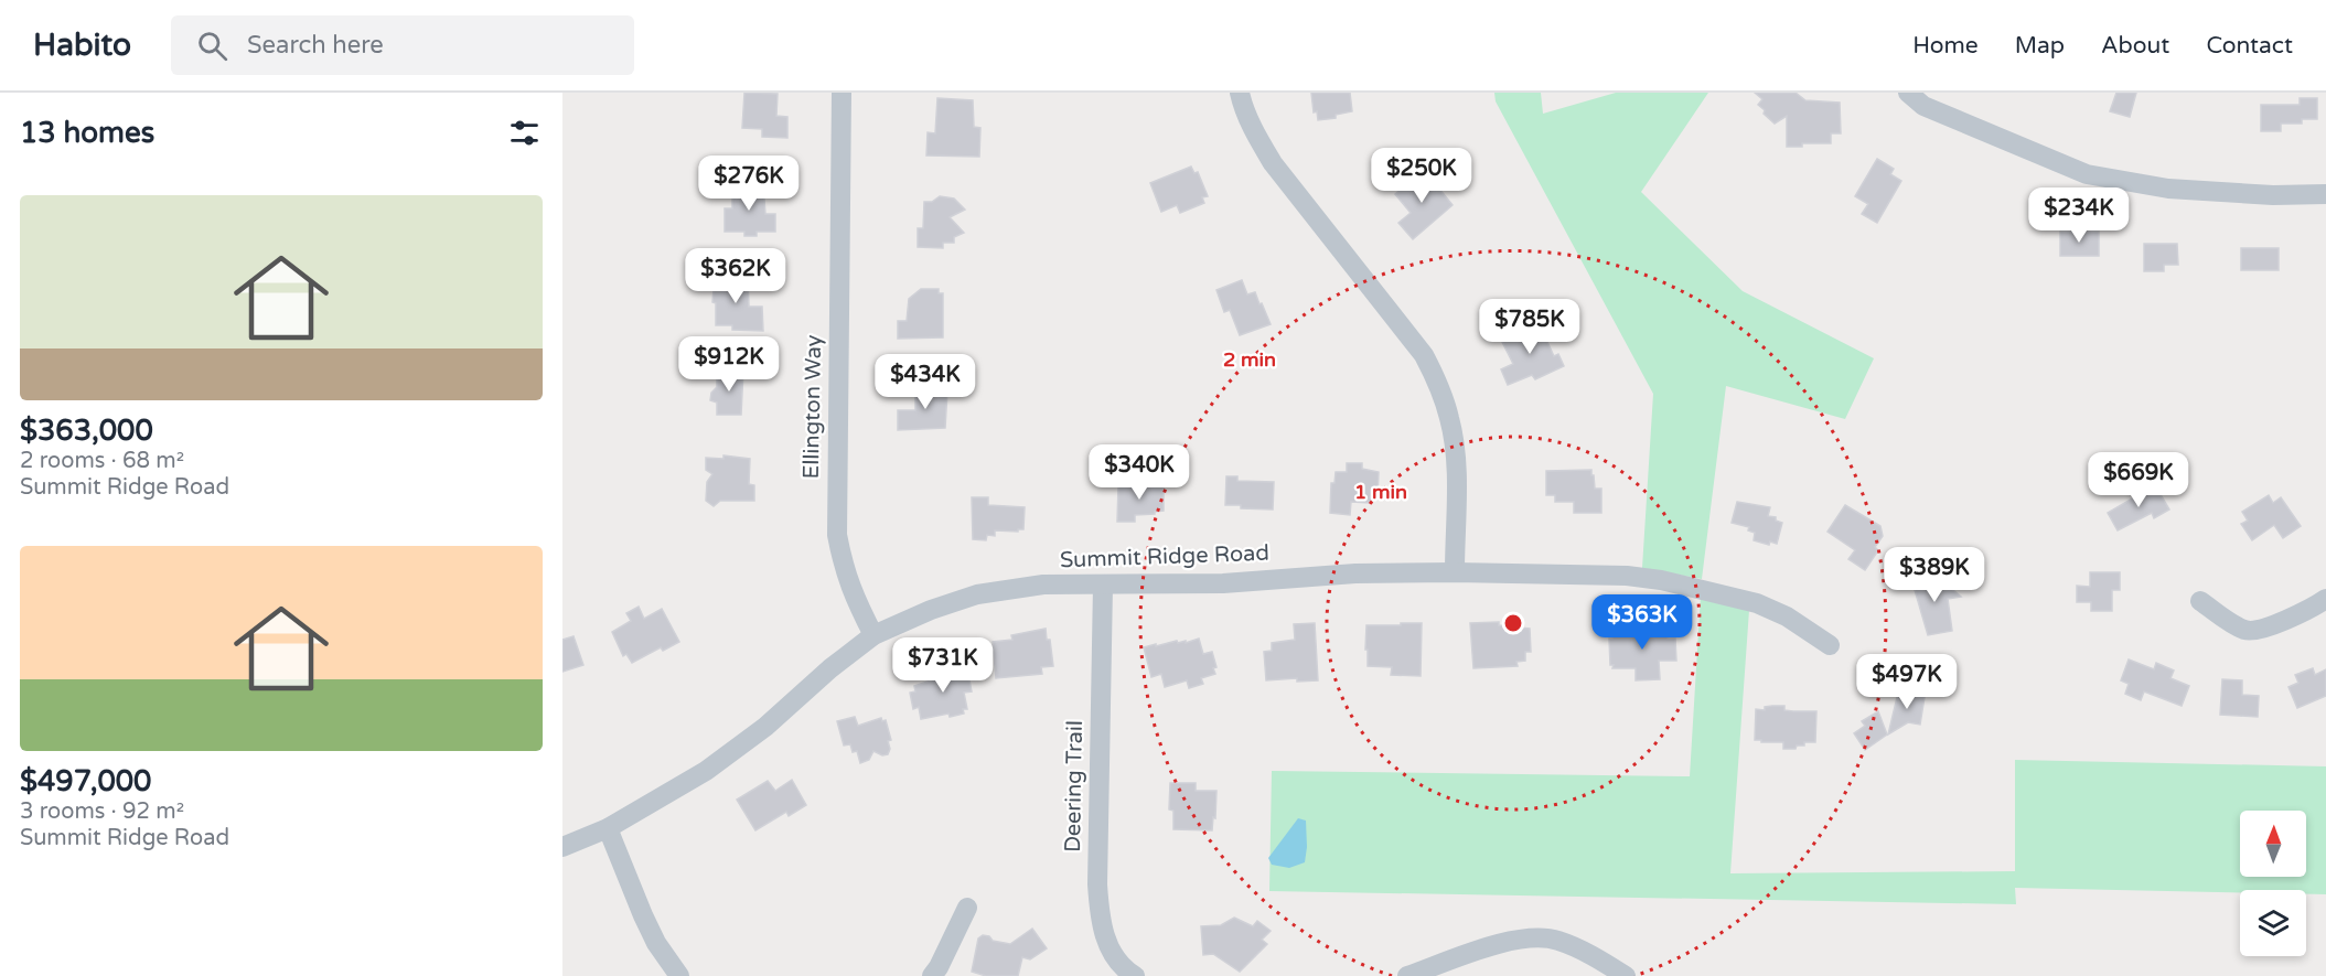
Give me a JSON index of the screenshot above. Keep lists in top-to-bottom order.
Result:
{
  "streets": {
    "street": ["Ellington Way", "Summit Ridge Road", "Deering Trail"]
  },
  "crossings": [
    ["Ellington Way", "Summit Ridge Road"],
    ["Summit Ridge Road", "Deering Trail"]
  ],
  "north": "top",
  "page": {
    "header": "Habito",
    "search": "Search here",
    "nav": [
      "Home",
      "Map",
      "About",
      "Contact"
    ],
    "heading": "13 homes",
    "price": [
      "$250K",
      "$276K",
      "$234K",
      "$362K",
      "$785K",
      "$912K",
      "$434K",
      "$340K",
      "$669K",
      "$389K",
      "$363K",
      "$731K",
      "$497K"
    ],
    "list": [
      {
        "name": "$363,000",
        "note": "2 rooms · 68 m² · Summit Ridge Road"
      },
      {
        "name": "$497,000",
        "note": "3 rooms · 92 m² · Summit Ridge Road"
      }
    ]
  },
  "rings": ["2 min", "1 min"]
}
